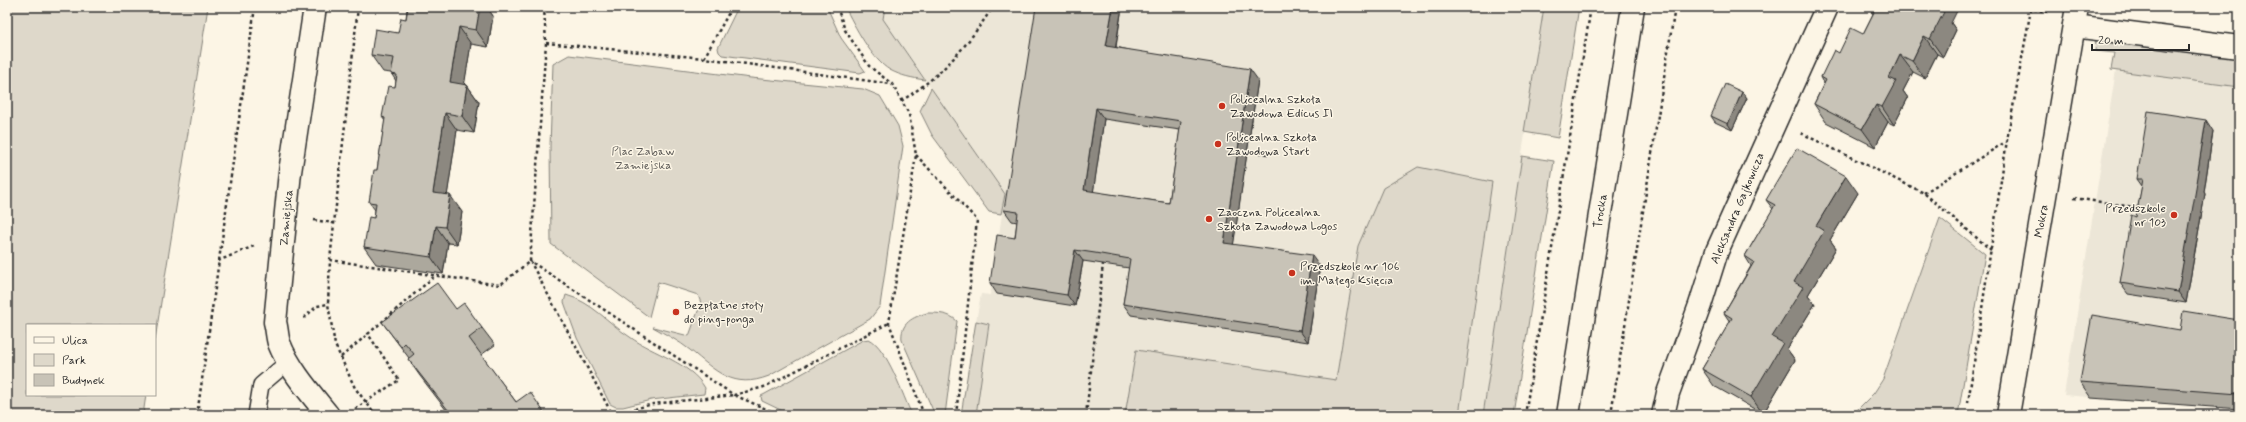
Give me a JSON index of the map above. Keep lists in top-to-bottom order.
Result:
{
  "streets": {
    "street": [
      "Aleksandra Gajkowicza",
      "Trocka",
      "Zamiejska",
      "Mokra"
    ]
  },
  "parks": ["Plac Zabaw Zamiejska"],
  "places": [
    "Policealna Szkoła Zawodowa Edicus II",
    "Policealna Szkoła Zawodowa Start",
    "Przedszkole nr 103",
    "Zaoczna Policealna Szkoła Zawodowa Logos",
    "Przedszkole nr 106 im. Małego Księcia",
    "Bezpłatne stoły do ping-ponga"
  ],
  "legend": ["Ulica", "Park", "Budynek"],
  "scale_bar": "20 m"
}
